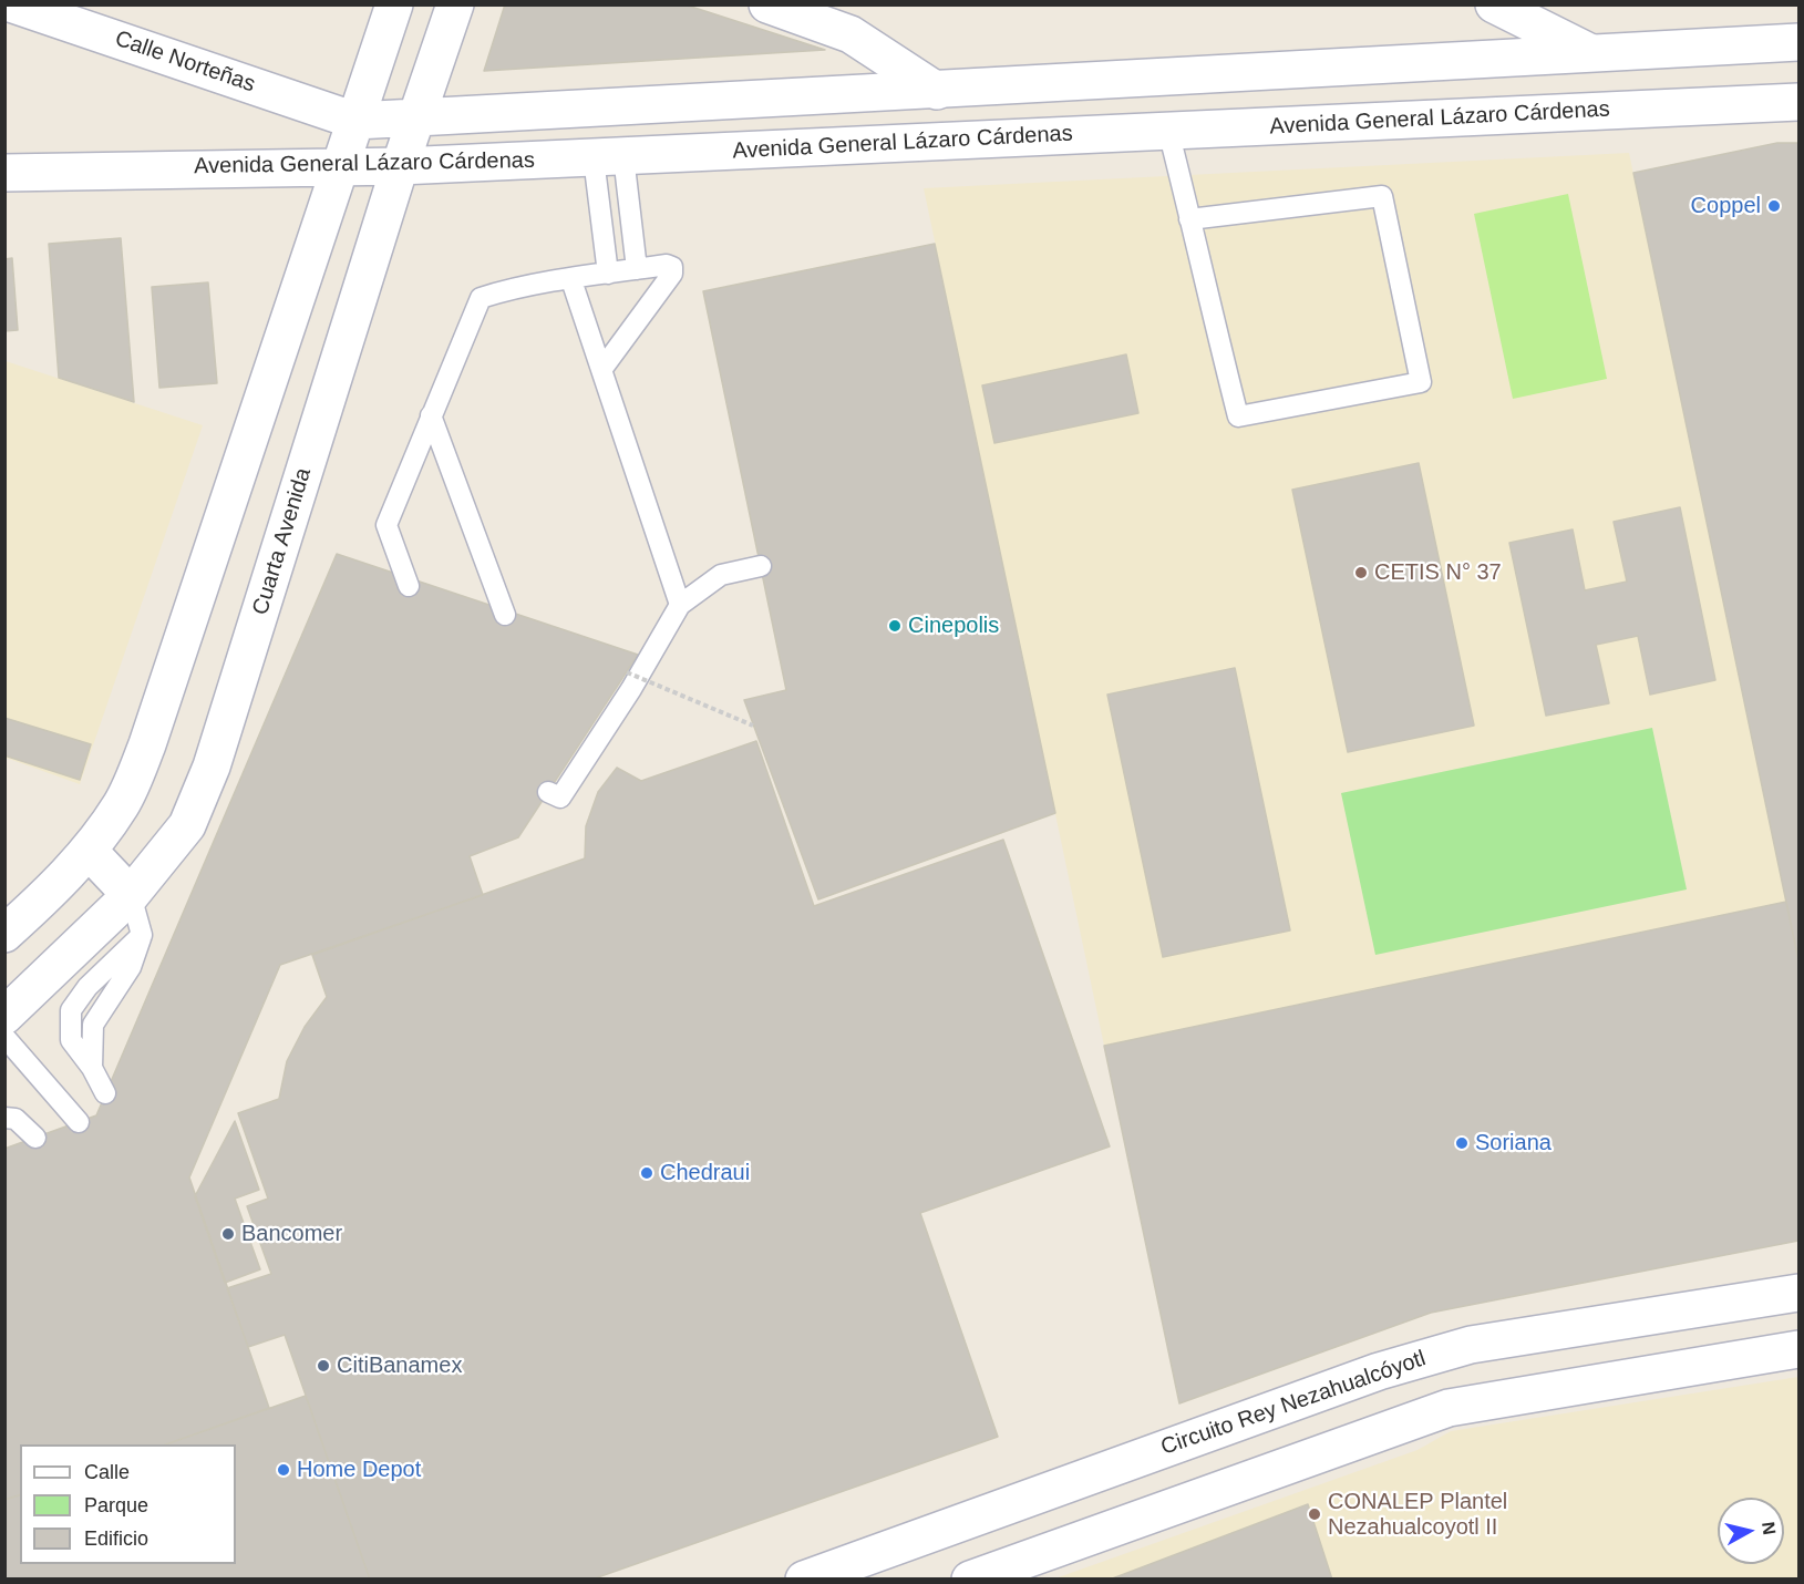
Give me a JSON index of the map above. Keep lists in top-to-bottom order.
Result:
{
  "streets": {
    "street": [
      "Calle Norteñas",
      "Avenida General Lázaro Cárdenas",
      "Cuarta Avenida",
      "Circuito Rey Nezahualcóyotl"
    ]
  },
  "crossings": [
    ["Calle Norteñas", "Avenida General Lázaro Cárdenas"],
    ["Avenida General Lázaro Cárdenas", "Cuarta Avenida"]
  ],
  "places": [
    "Coppel",
    "CETIS N° 37",
    "Cinepolis",
    "Soriana",
    "Chedraui",
    "Bancomer",
    "CitiBanamex",
    "Home Depot",
    "CONALEP Plantel Nezahualcoyotl II"
  ],
  "legend": ["Calle", "Parque", "Edificio"],
  "north": "right"
}
